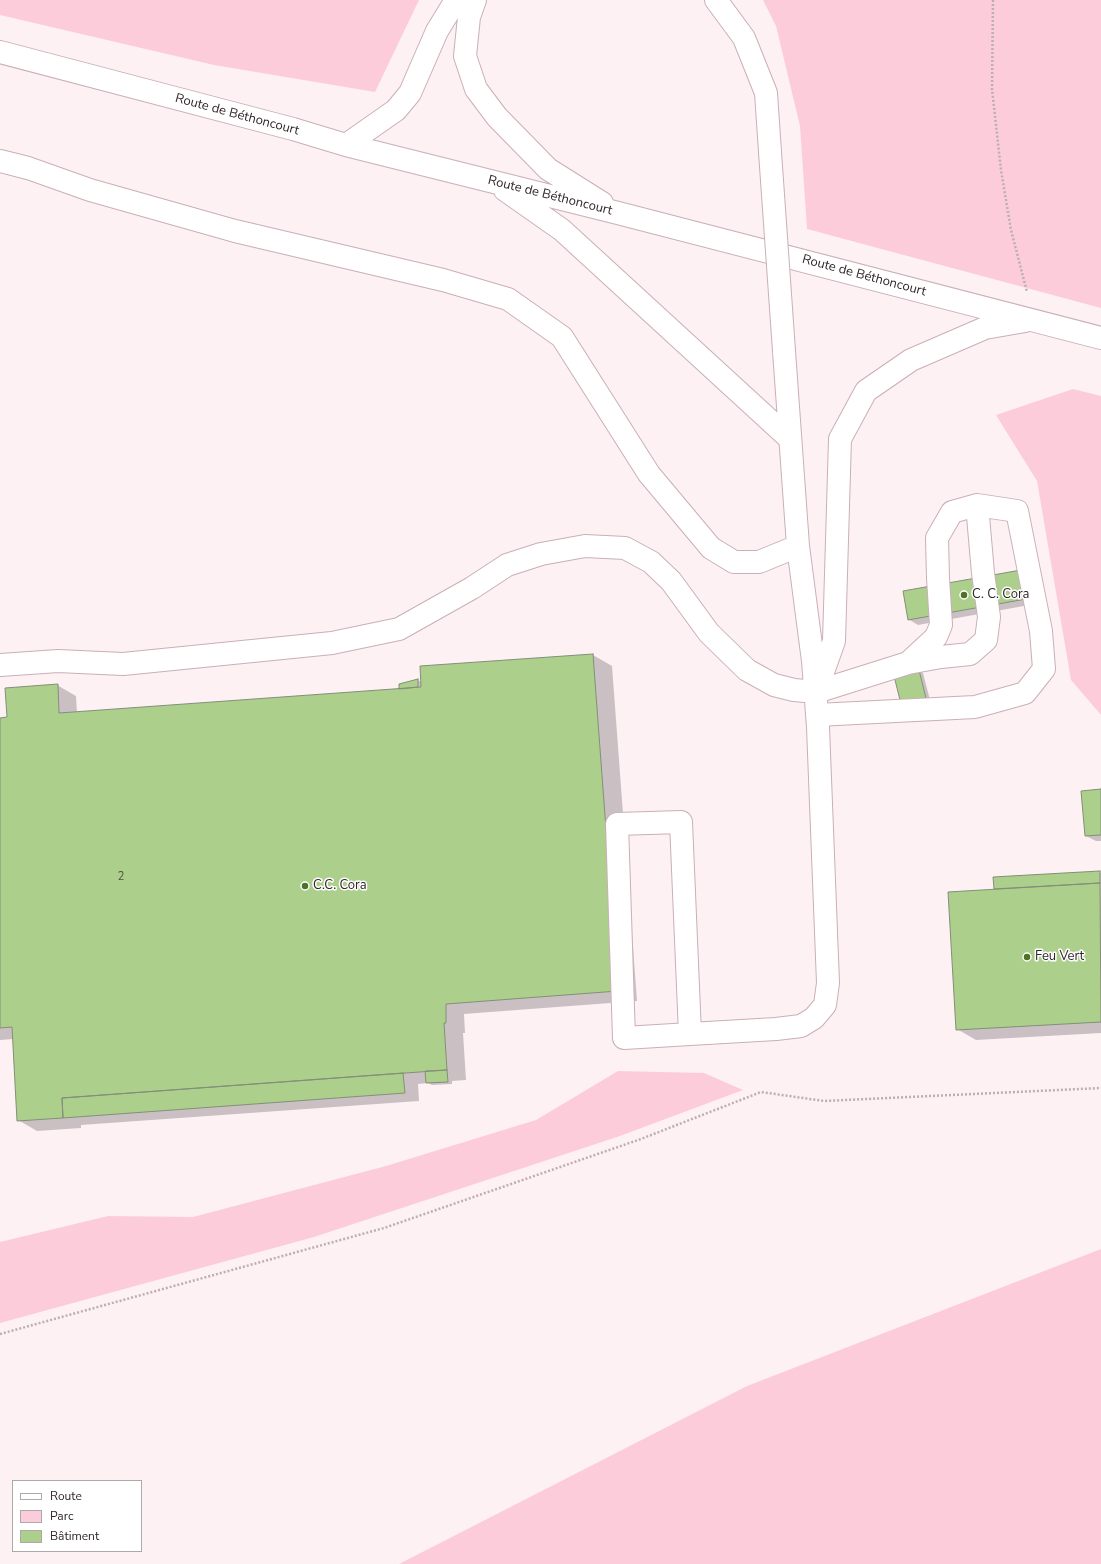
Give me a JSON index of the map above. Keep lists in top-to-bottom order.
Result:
{
  "streets": {
    "street": ["Route de Béthoncourt"]
  },
  "places": ["C. C. Cora", "C.C. Cora", "Feu Vert"],
  "house_numbers": ["2"],
  "legend": ["Route", "Parc", "Bâtiment"]
}
